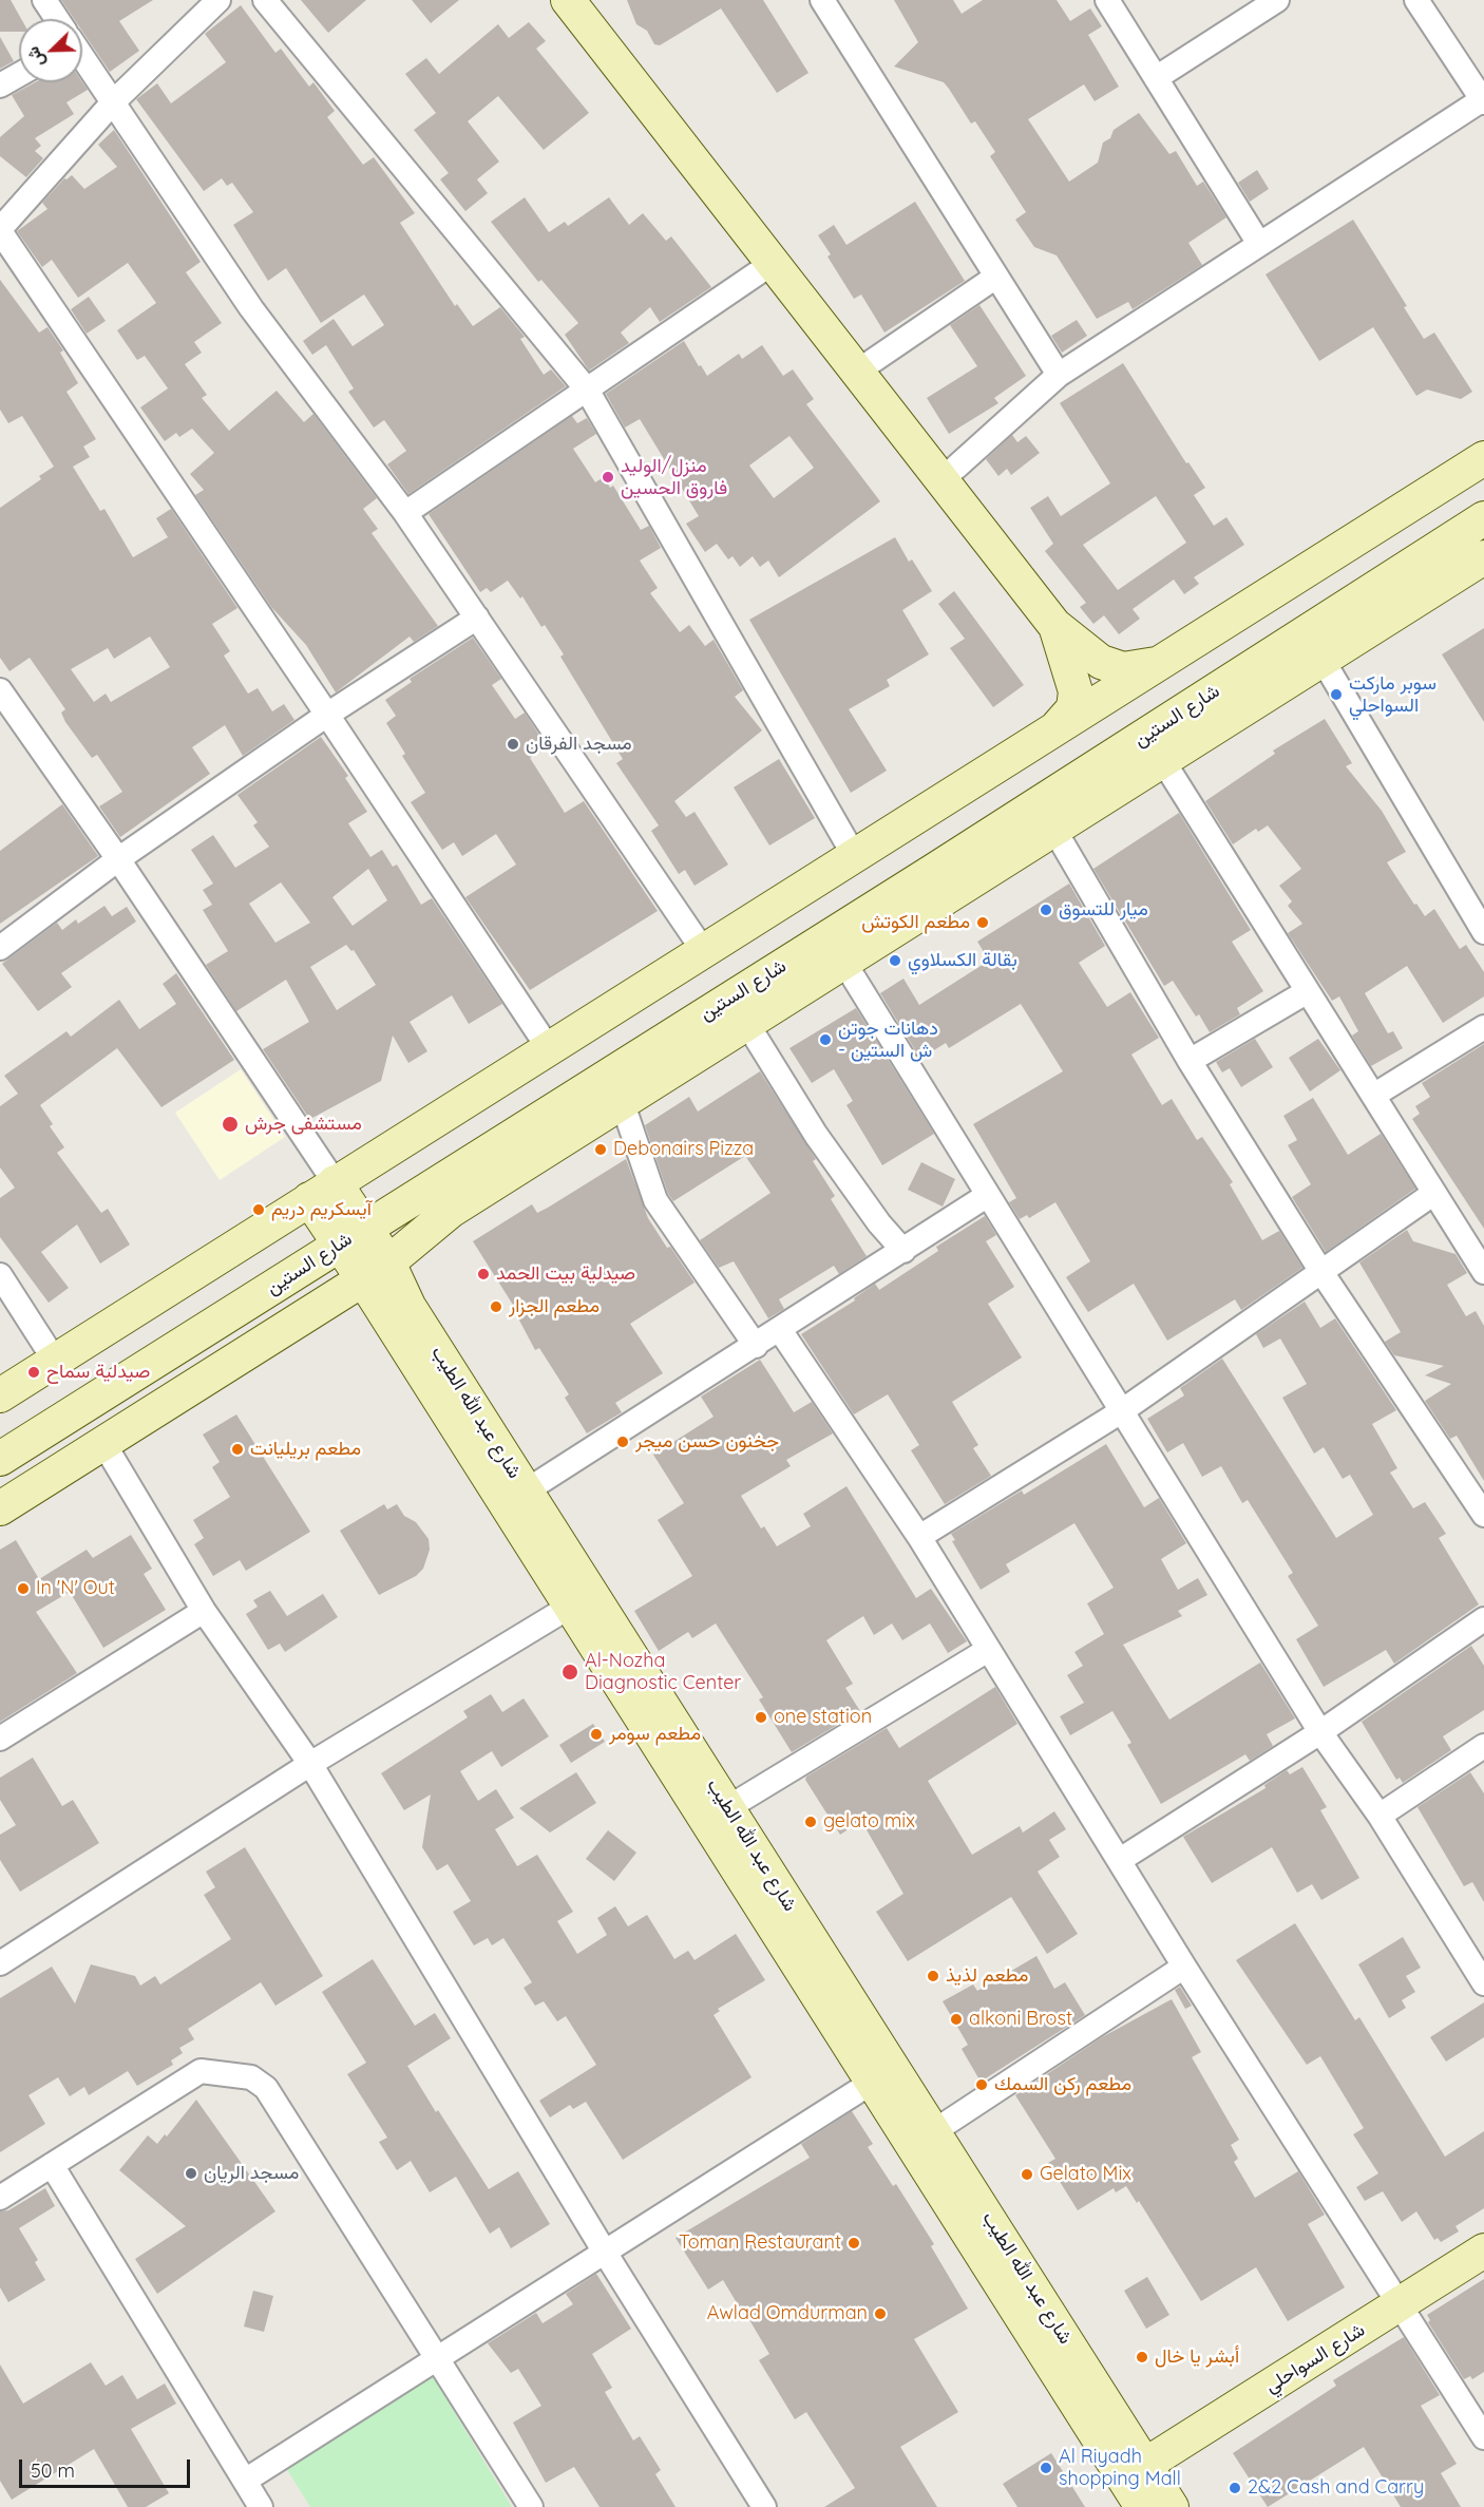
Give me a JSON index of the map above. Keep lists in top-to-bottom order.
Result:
{
  "streets": {
    "main road": ["شارع الستين", "شارع عبد الله الطيب", "شارع السواحلي"]
  },
  "crossings": [
    ["شارع الستين", "شارع عبد الله الطيب"],
    ["شارع عبد الله الطيب", "شارع السواحلي"]
  ],
  "places": [
    "منزل/الوليد فاروق الحسين",
    "سوبر ماركت السواحلي",
    "مسجد الفرقان",
    "ميار للتسوق",
    "مطعم الكوتش",
    "بقالة الكسلاوي",
    "دهانات جوتن - ش الستين",
    "مستشفى جرش",
    "Debonairs Pizza",
    "آيسكريم دريم",
    "صيدلية بيت الحمد",
    "مطعم الجزار",
    "صيدلية سماح",
    "جخنون حسن ميجر",
    "مطعم بريليانت",
    "In 'N' Out",
    "Al-Nozha Diagnostic Center",
    "one station",
    "مطعم سومر",
    "gelato mix",
    "مطعم لذيذ",
    "alkoni Brost",
    "مطعم ركن السمك",
    "مسجد الريان",
    "Gelato Mix",
    "Toman Restaurant",
    "Awlad Omdurman",
    "أبشر يا خال",
    "Al Riyadh shopping Mall",
    "2&2 Cash and Carry"
  ],
  "scale_bar": "50 m",
  "north": "bottom left"
}
